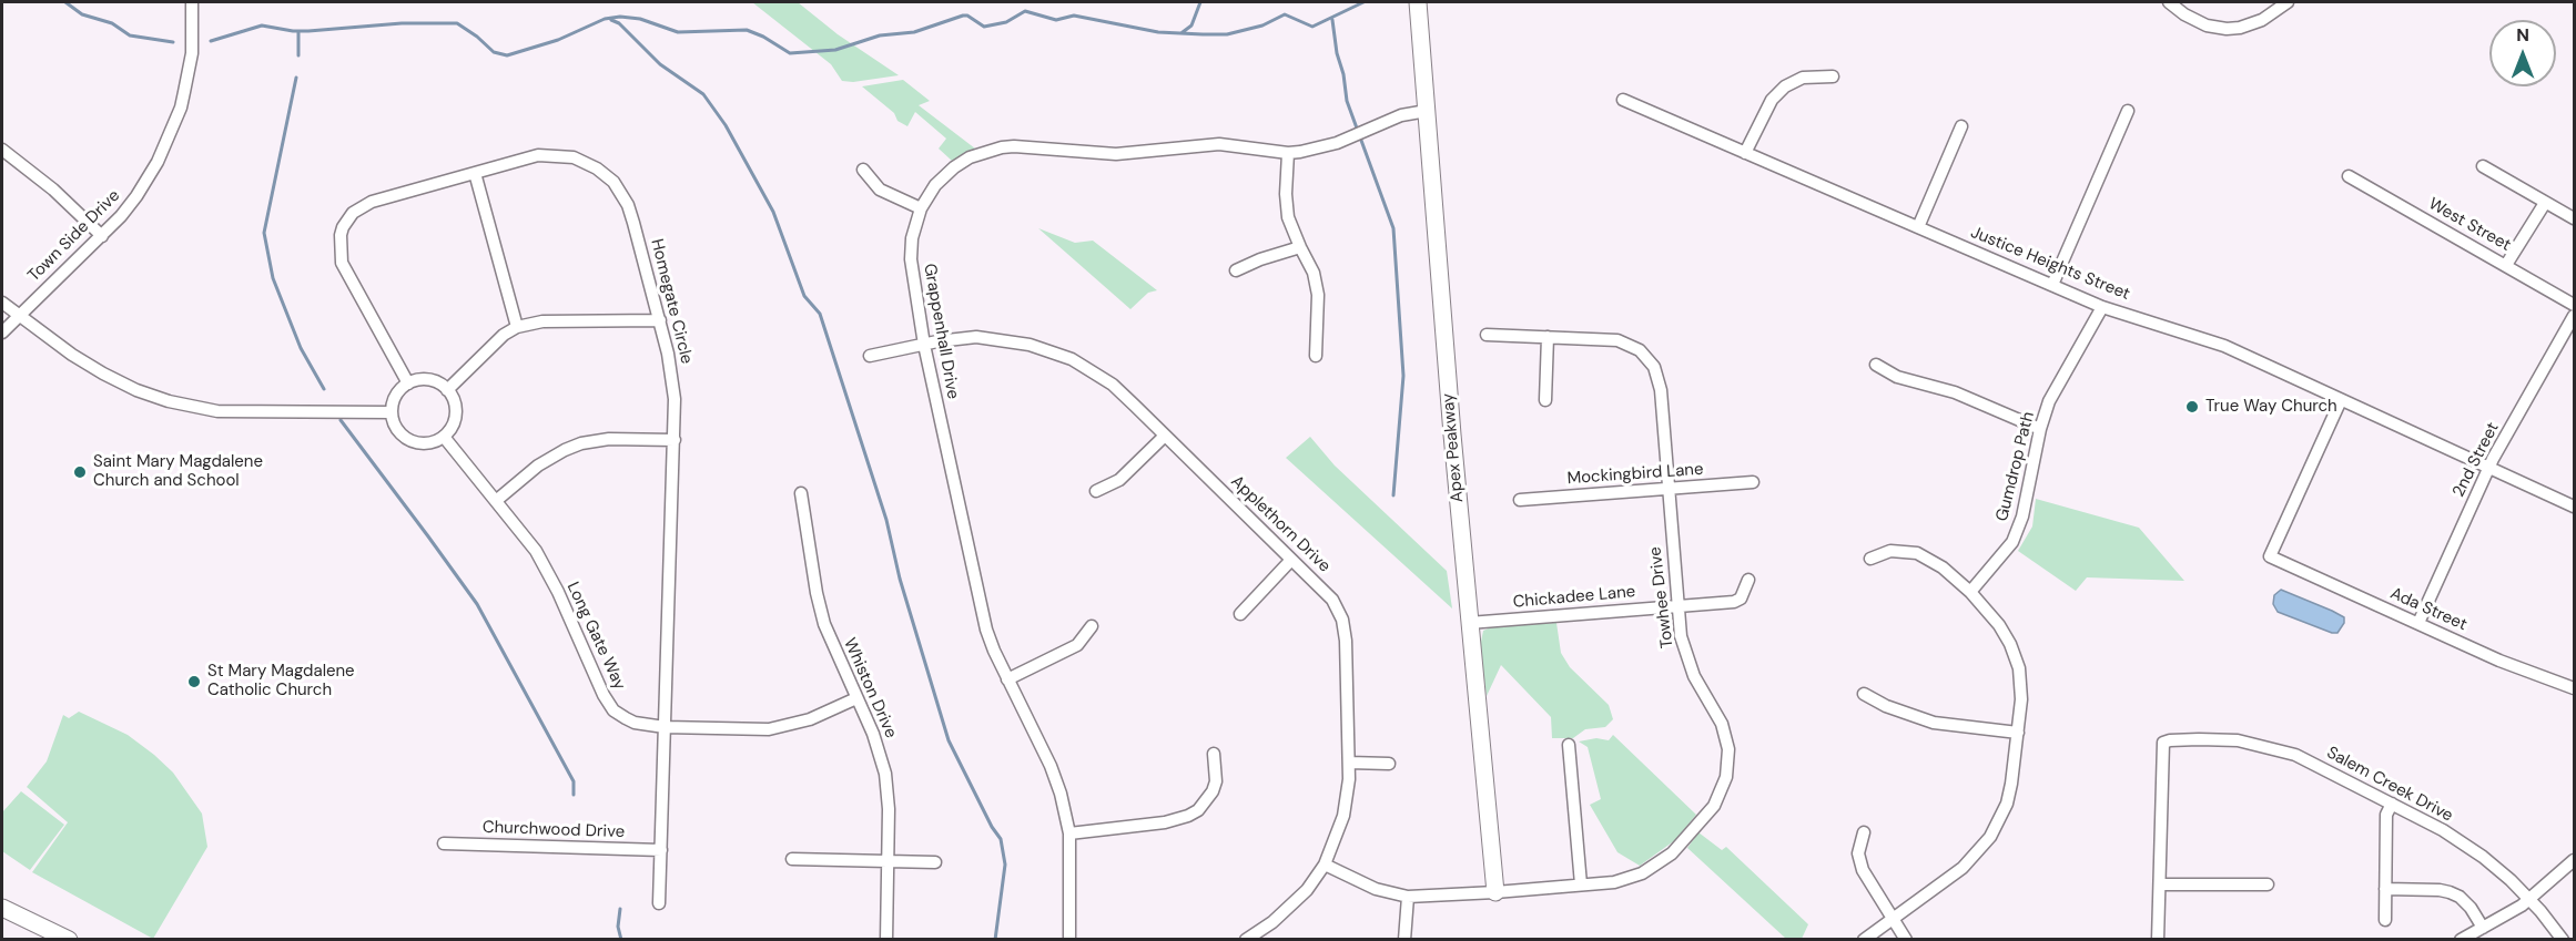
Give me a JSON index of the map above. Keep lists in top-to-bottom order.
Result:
{
  "streets": {
    "main road": ["Apex Peakway"],
    "street": [
      "West Street",
      "Town Side Drive",
      "Justice Heights Street",
      "Homegate Circle",
      "Grappenhall Drive",
      "2nd Street",
      "Gumdrop Path",
      "Mockingbird Lane",
      "Applethorn Drive",
      "Chickadee Lane",
      "Towhee Drive",
      "Ada Street",
      "Long Gate Way",
      "Whiston Drive",
      "Salem Creek Drive",
      "Churchwood Drive"
    ]
  },
  "crossings": [
    ["Justice Heights Street", "2nd Street"],
    ["Justice Heights Street", "Gumdrop Path"],
    ["Justice Heights Street", "Ada Street"],
    ["Homegate Circle", "Long Gate Way"],
    ["Homegate Circle", "Churchwood Drive"],
    ["Grappenhall Drive", "Apex Peakway"],
    ["Grappenhall Drive", "Applethorn Drive"],
    ["Apex Peakway", "Chickadee Lane"],
    ["Apex Peakway", "Towhee Drive"],
    ["2nd Street", "Ada Street"],
    ["Mockingbird Lane", "Towhee Drive"],
    ["Applethorn Drive", "Towhee Drive"],
    ["Chickadee Lane", "Towhee Drive"],
    ["Long Gate Way", "Whiston Drive"]
  ],
  "places": ["True Way Church", "Saint Mary Magdalene Church and School", "St Mary Magdalene Catholic Church"],
  "north": "top"
}
